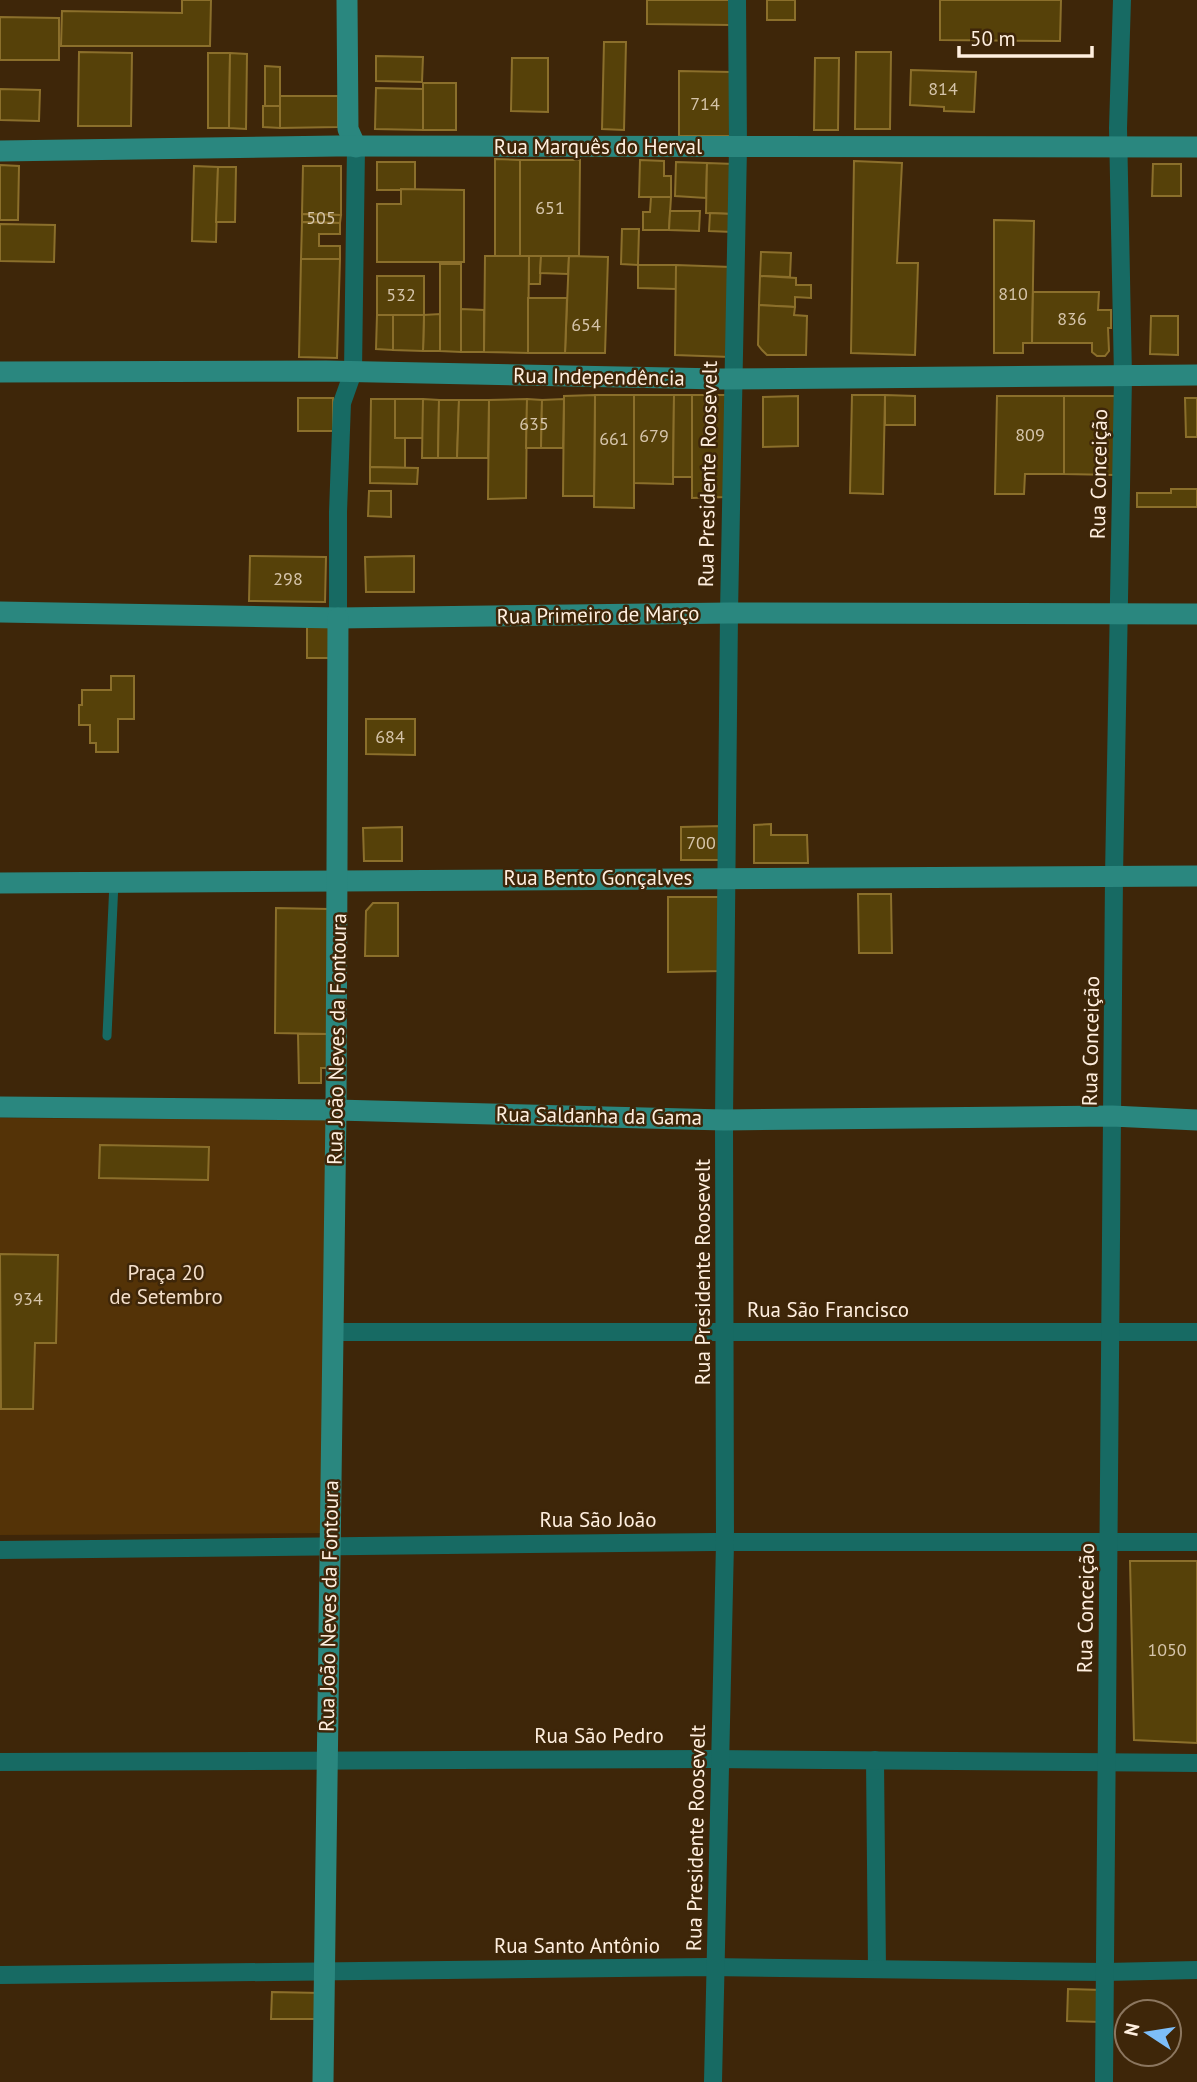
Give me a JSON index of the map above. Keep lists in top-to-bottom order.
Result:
{
  "streets": {
    "street": [
      "Rua Marquês do Herval",
      "Rua Independência",
      "Rua Presidente Roosevelt",
      "Rua Conceição",
      "Rua Primeiro de Março",
      "Rua Bento Gonçalves",
      "Rua João Neves da Fontoura",
      "Rua Saldanha da Gama",
      "Rua São Francisco",
      "Rua São João",
      "Rua São Pedro",
      "Rua Santo Antônio"
    ]
  },
  "crossings": [
    ["Rua Marquês do Herval", "Rua Presidente Roosevelt"],
    ["Rua Marquês do Herval", "Rua Conceição"],
    ["Rua Marquês do Herval", "Rua João Neves da Fontoura"],
    ["Rua Independência", "Rua Presidente Roosevelt"],
    ["Rua Independência", "Rua Conceição"],
    ["Rua Independência", "Rua João Neves da Fontoura"],
    ["Rua Presidente Roosevelt", "Rua Primeiro de Março"],
    ["Rua Presidente Roosevelt", "Rua Bento Gonçalves"],
    ["Rua Presidente Roosevelt", "Rua Saldanha da Gama"],
    ["Rua Presidente Roosevelt", "Rua São Francisco"],
    ["Rua Presidente Roosevelt", "Rua São João"],
    ["Rua Presidente Roosevelt", "Rua São Pedro"],
    ["Rua Presidente Roosevelt", "Rua Santo Antônio"],
    ["Rua Conceição", "Rua Primeiro de Março"],
    ["Rua Conceição", "Rua Bento Gonçalves"],
    ["Rua Conceição", "Rua Saldanha da Gama"],
    ["Rua Conceição", "Rua São Francisco"],
    ["Rua Conceição", "Rua São João"],
    ["Rua Conceição", "Rua São Pedro"],
    ["Rua Conceição", "Rua Santo Antônio"],
    ["Rua Primeiro de Março", "Rua João Neves da Fontoura"],
    ["Rua Bento Gonçalves", "Rua João Neves da Fontoura"],
    ["Rua João Neves da Fontoura", "Rua Saldanha da Gama"],
    ["Rua João Neves da Fontoura", "Rua São Francisco"],
    ["Rua João Neves da Fontoura", "Rua São João"],
    ["Rua João Neves da Fontoura", "Rua São Pedro"],
    ["Rua João Neves da Fontoura", "Rua Santo Antônio"]
  ],
  "parks": ["Praça 20 de Setembro"],
  "house_numbers": [
    "814",
    "714",
    "651",
    "505",
    "810",
    "532",
    "836",
    "654",
    "635",
    "809",
    "679",
    "661",
    "298",
    "684",
    "700",
    "934",
    "1050"
  ],
  "scale_bar": "50 m",
  "north": "left"
}
